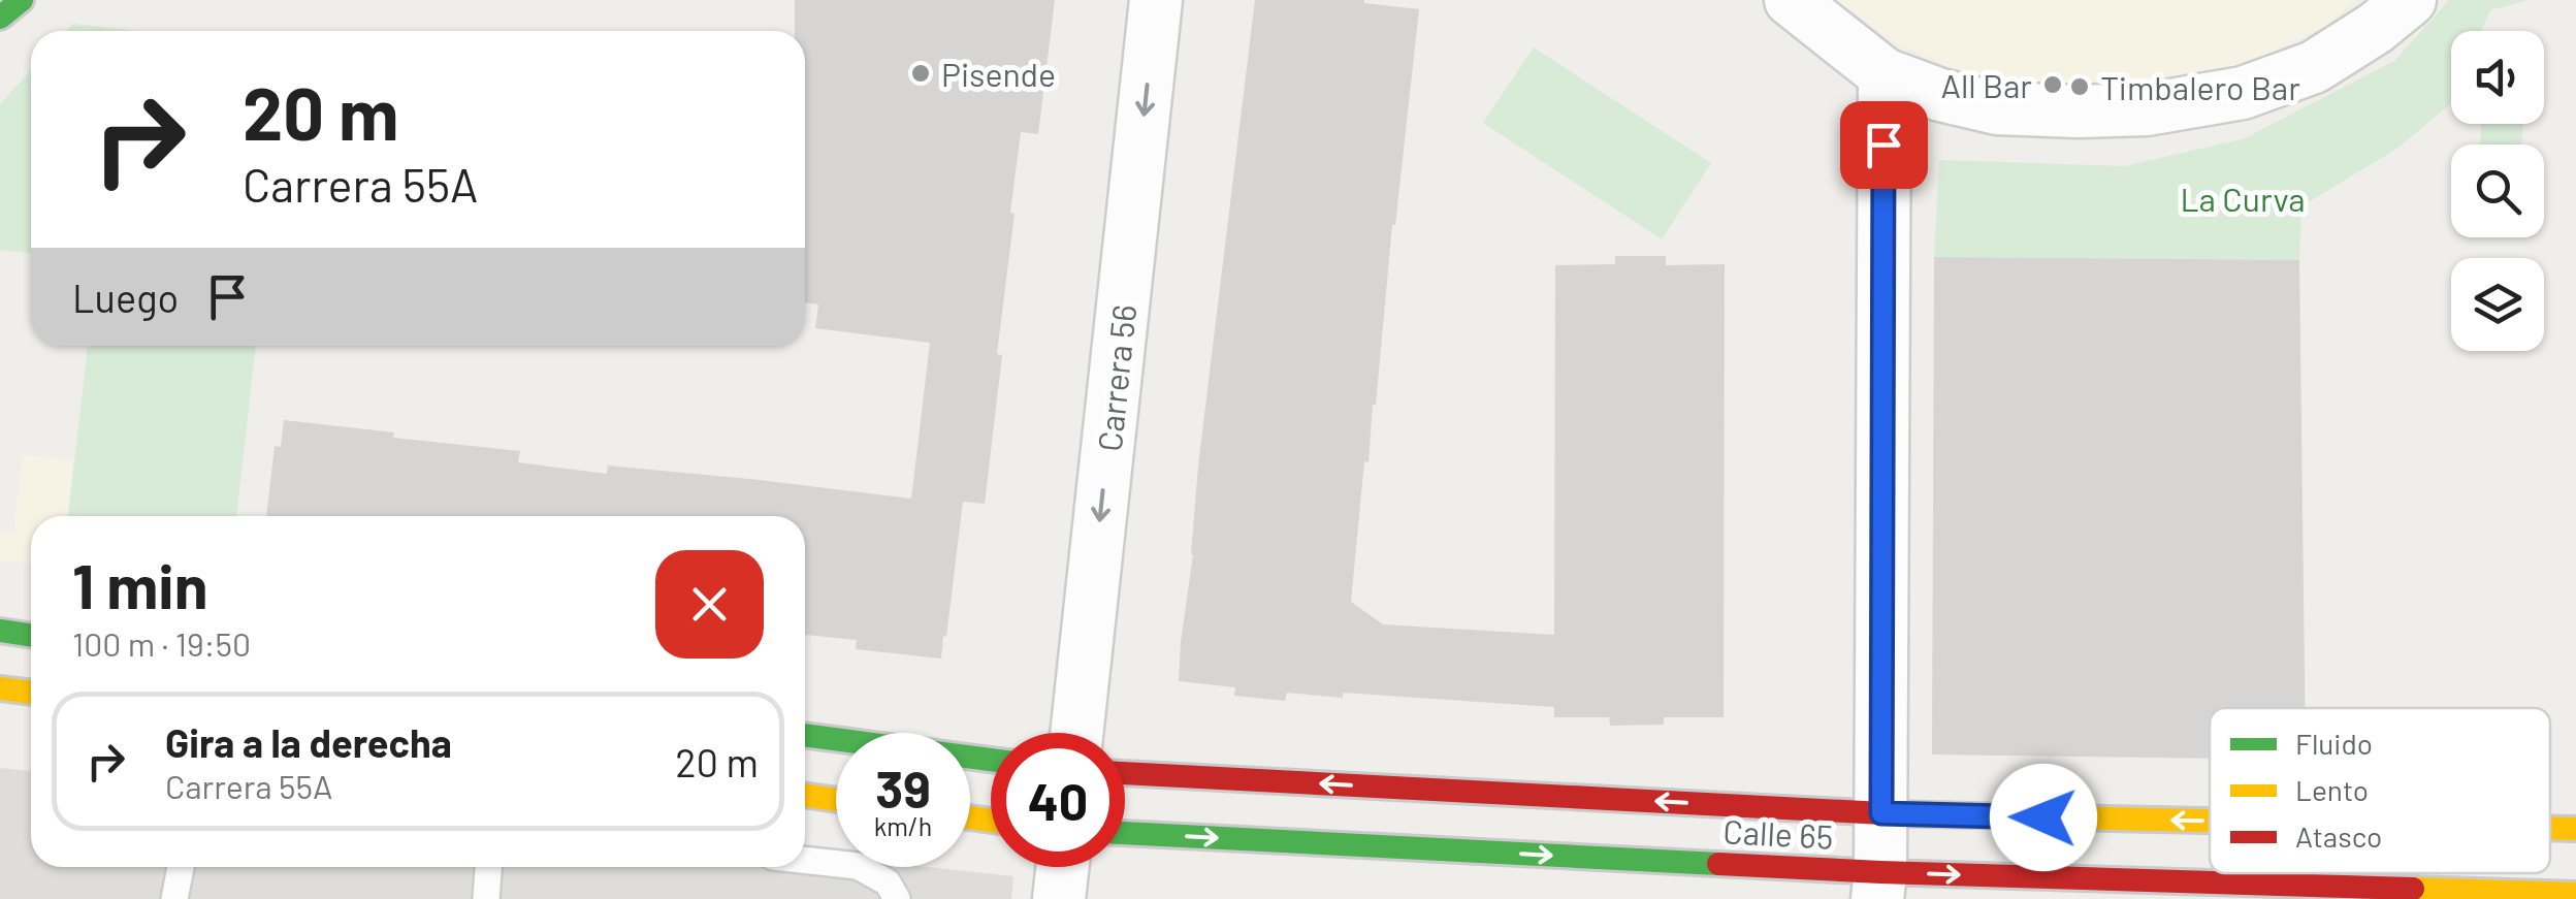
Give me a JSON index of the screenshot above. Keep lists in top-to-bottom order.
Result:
{
  "streets": {
    "street": ["Carrera 56", "Calle 65"]
  },
  "one_way": ["Carrera 56"],
  "parks": ["La Curva"],
  "places": ["Pisende", "All Bar", "Timbalero Bar"],
  "legend": ["Fluido", "Lento", "Atasco"],
  "page": {
    "turn": ["20 m", "Carrera 55A"],
    "then": "Luego",
    "heading": ["1 min", "100 m · 19:50"],
    "list": [
      {
        "name": "Gira a la derecha",
        "note": "Carrera 55A",
        "value": "20 m"
      }
    ],
    "speed": "39 km/h",
    "limit": "40"
  }
}
